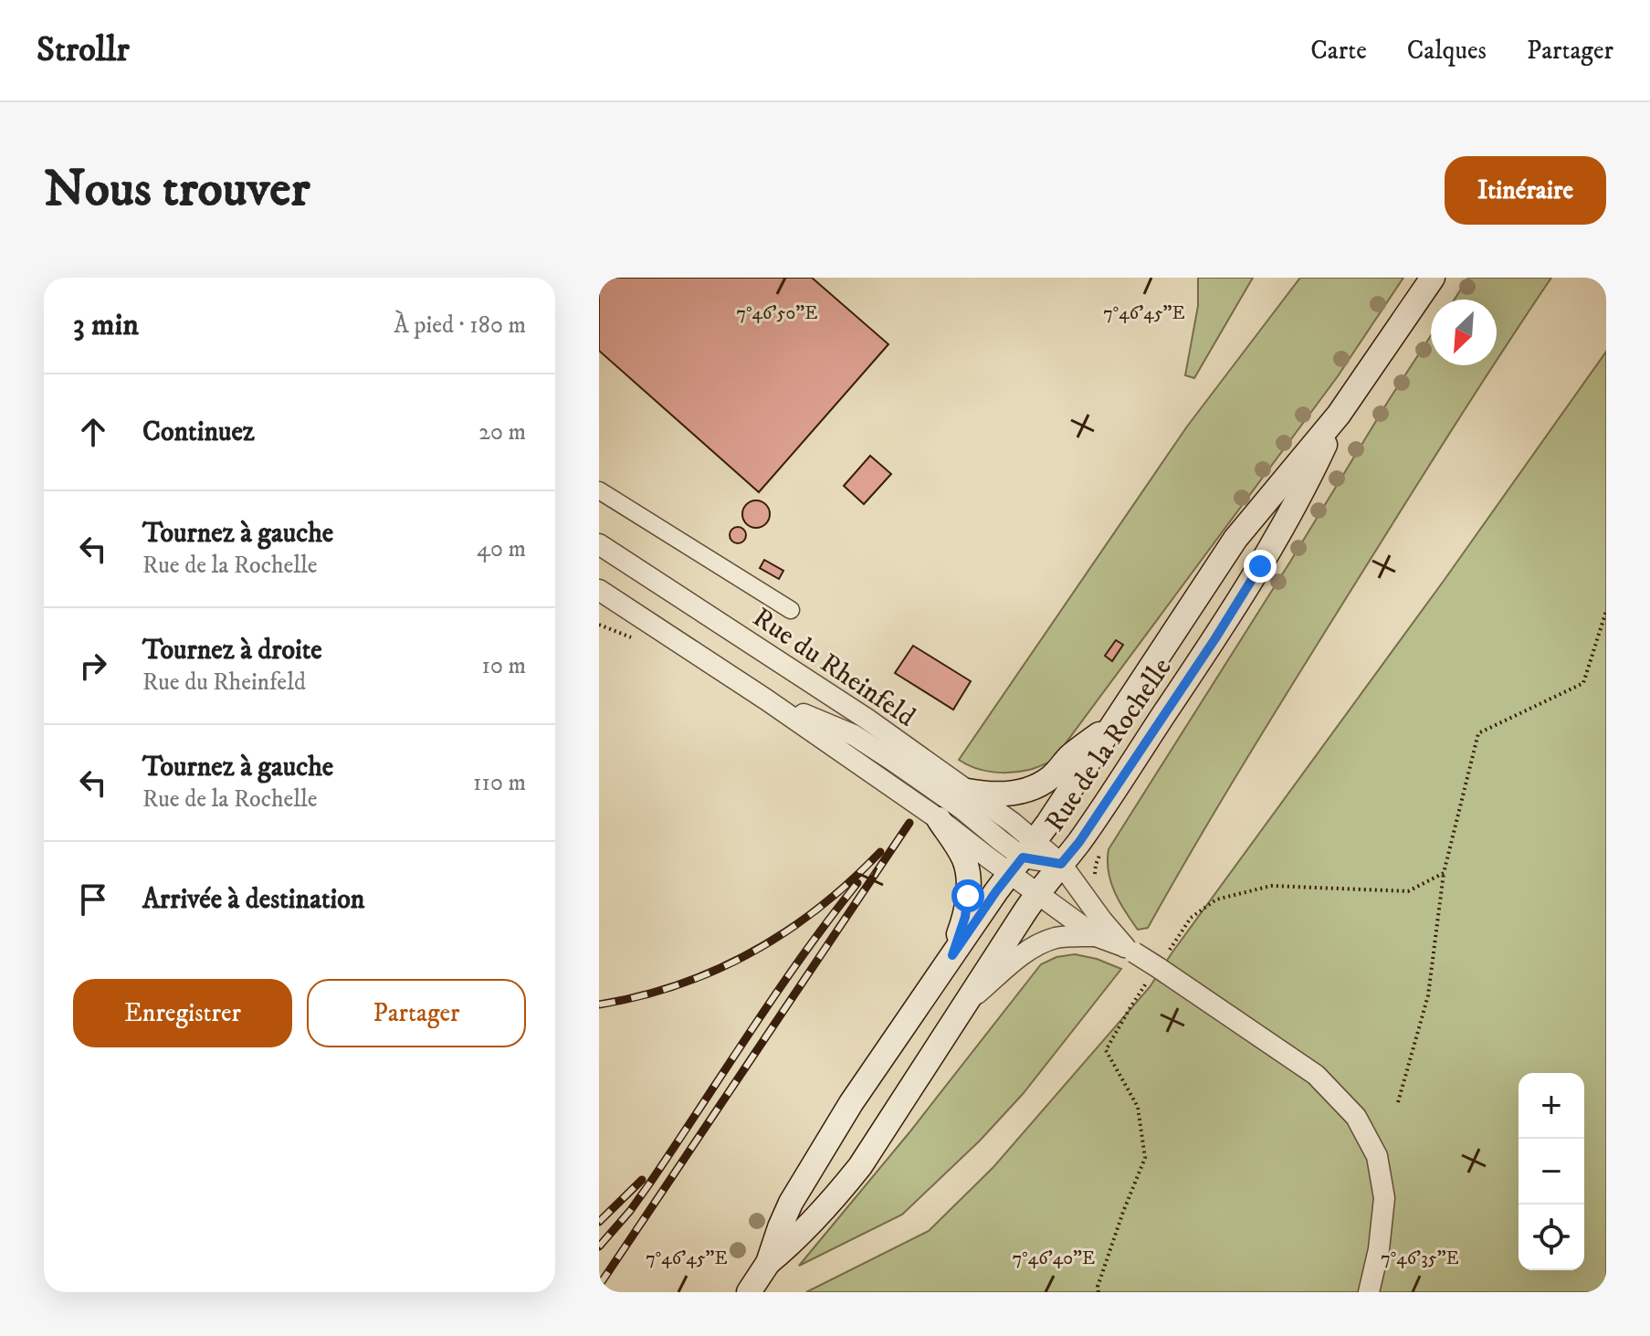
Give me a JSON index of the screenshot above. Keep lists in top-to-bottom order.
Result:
{
  "streets": {
    "main road": ["Rue de la Rochelle"],
    "street": ["Rue du Rheinfeld"]
  },
  "crossings": [
    ["Rue du Rheinfeld", "Rue de la Rochelle"]
  ],
  "north": "bottom left",
  "page": {
    "header": "Strollr",
    "nav": ["Carte", "Calques", "Partager"],
    "buttons": [
      "Itinéraire",
      ["Enregistrer", "Partager"]
    ],
    "title": "Nous trouver",
    "heading": ["3 min", "À pied · 180 m"],
    "list": [
      ["Continuez", "20 m"],
      ["Tournez à gauche", "Rue de la Rochelle", "40 m"],
      ["Tournez à droite", "Rue du Rheinfeld", "10 m"],
      ["Tournez à gauche", "Rue de la Rochelle", "110 m"],
      "Arrivée à destination"
    ],
    "map_buttons": ["+", "−"]
  },
  "coordinates": [
    "7°46'50\"E",
    "7°46'45\"E",
    "7°46'40\"E",
    "7°46'35\"E"
  ]
}
